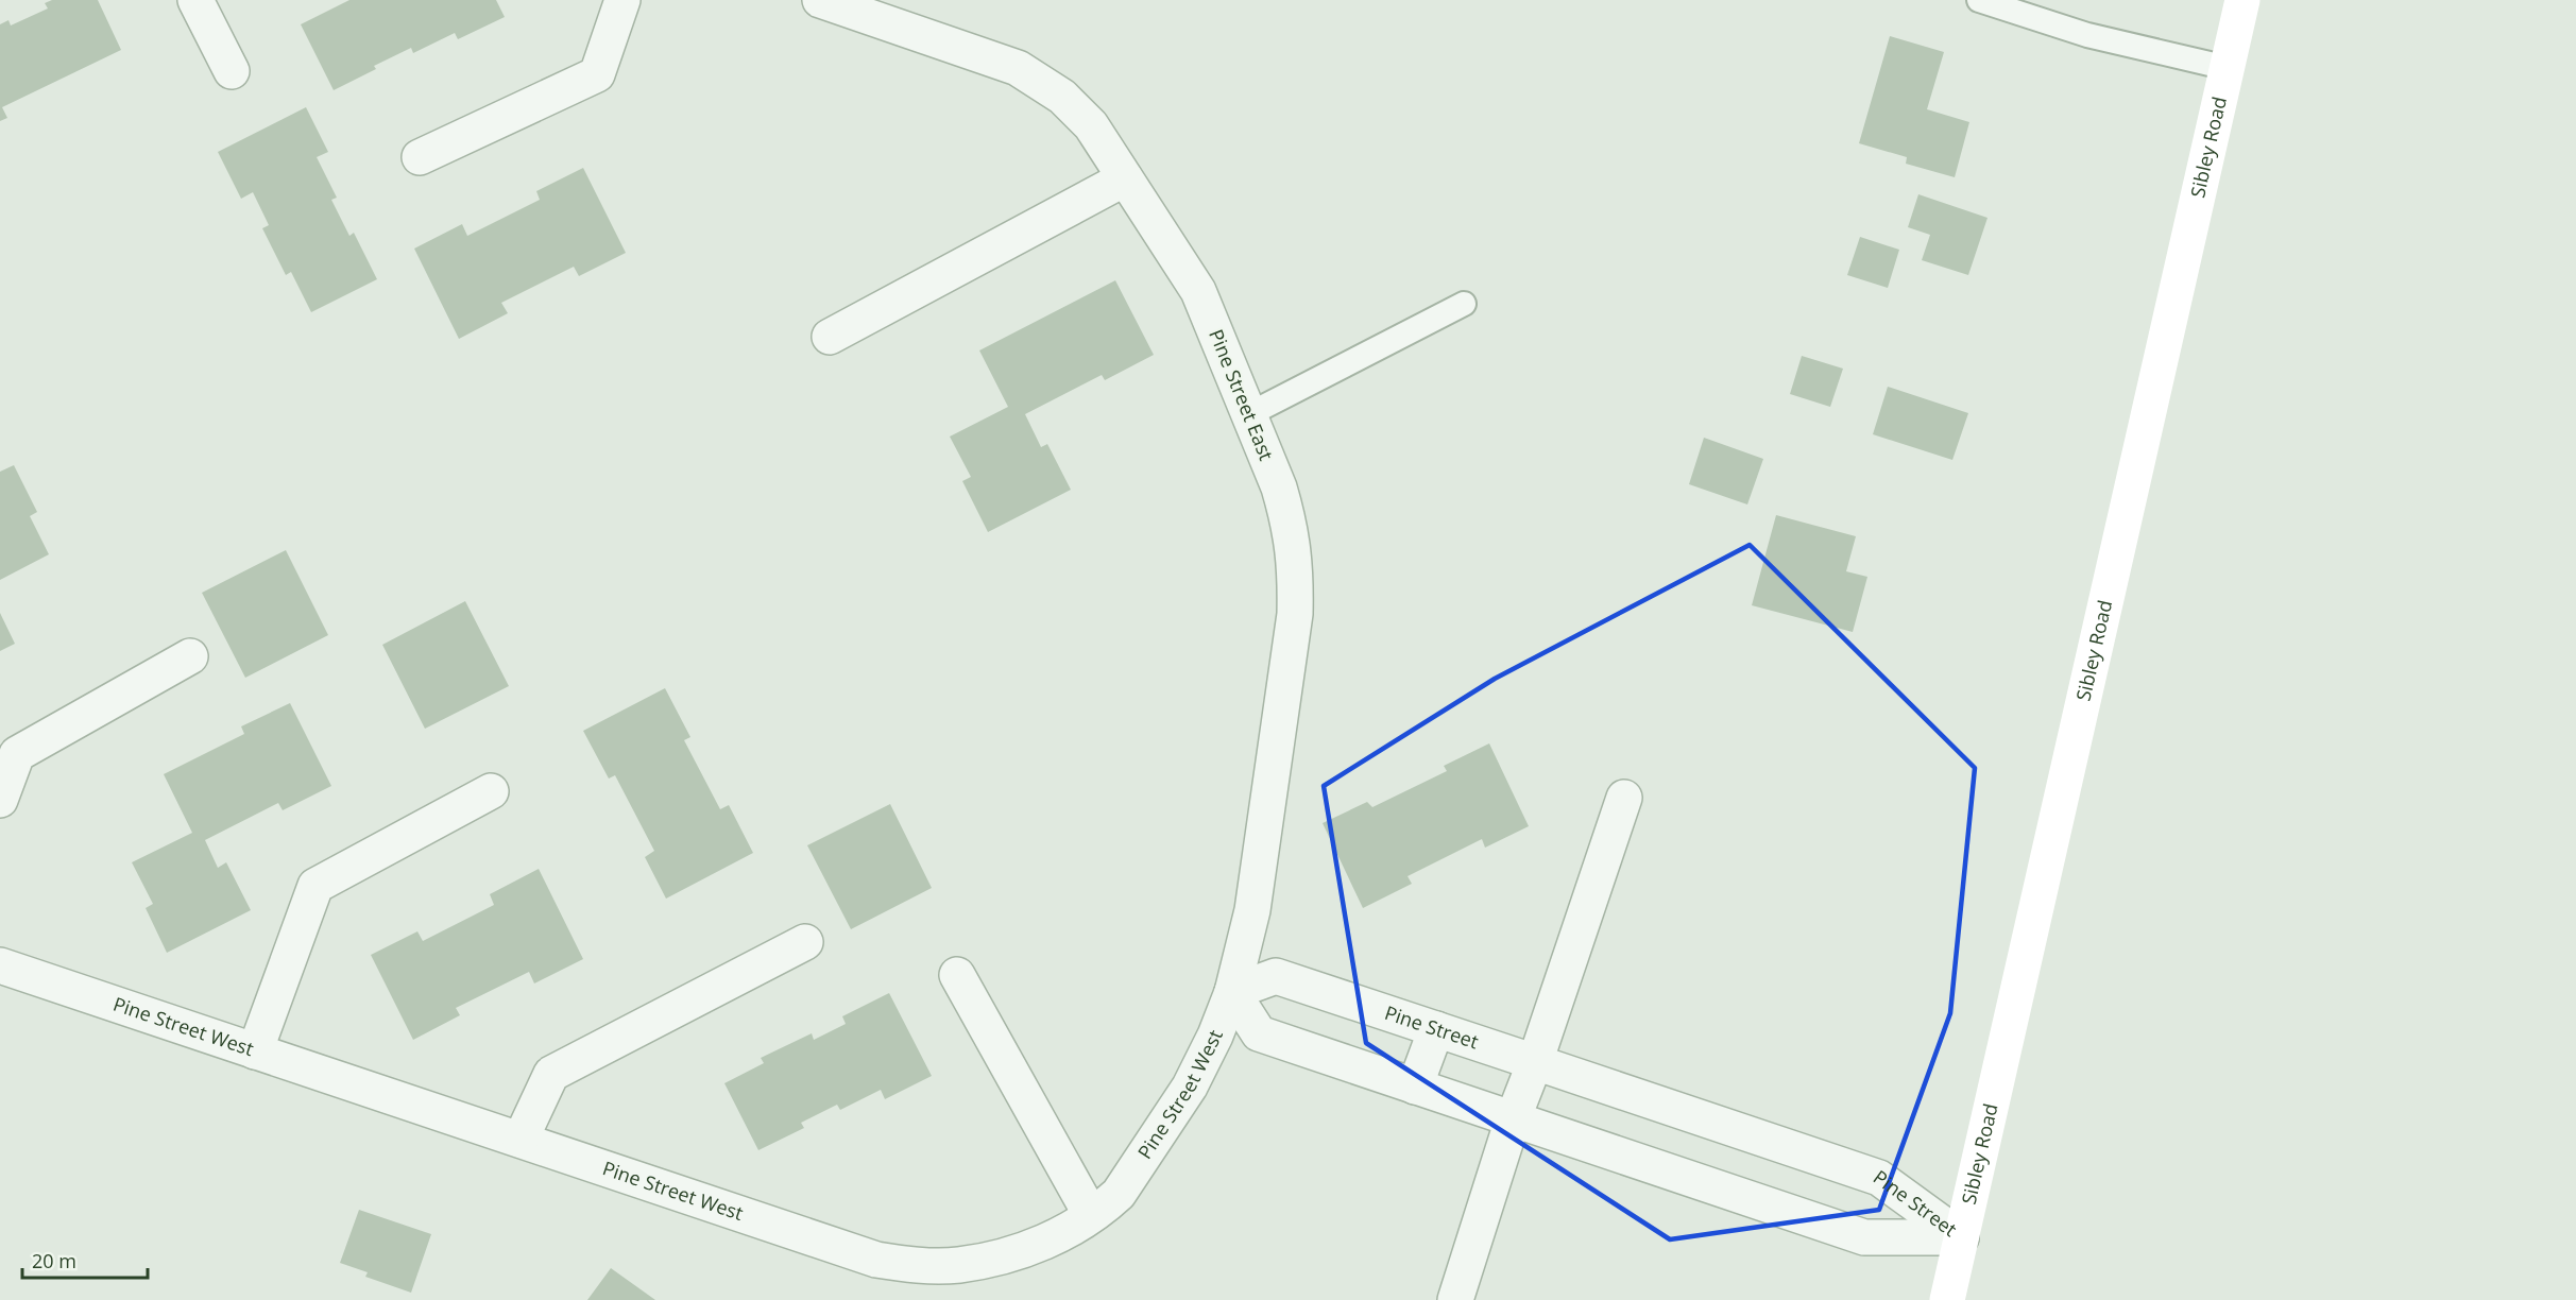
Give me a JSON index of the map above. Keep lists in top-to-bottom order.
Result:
{
  "streets": {
    "main road": ["Sibley Road"],
    "street": ["Pine Street East", "Pine Street West", "Pine Street"]
  },
  "crossings": [
    ["Sibley Road", "Pine Street"],
    ["Pine Street East", "Pine Street West"],
    ["Pine Street East", "Pine Street"],
    ["Pine Street West", "Pine Street"]
  ],
  "scale_bar": "20 m"
}
